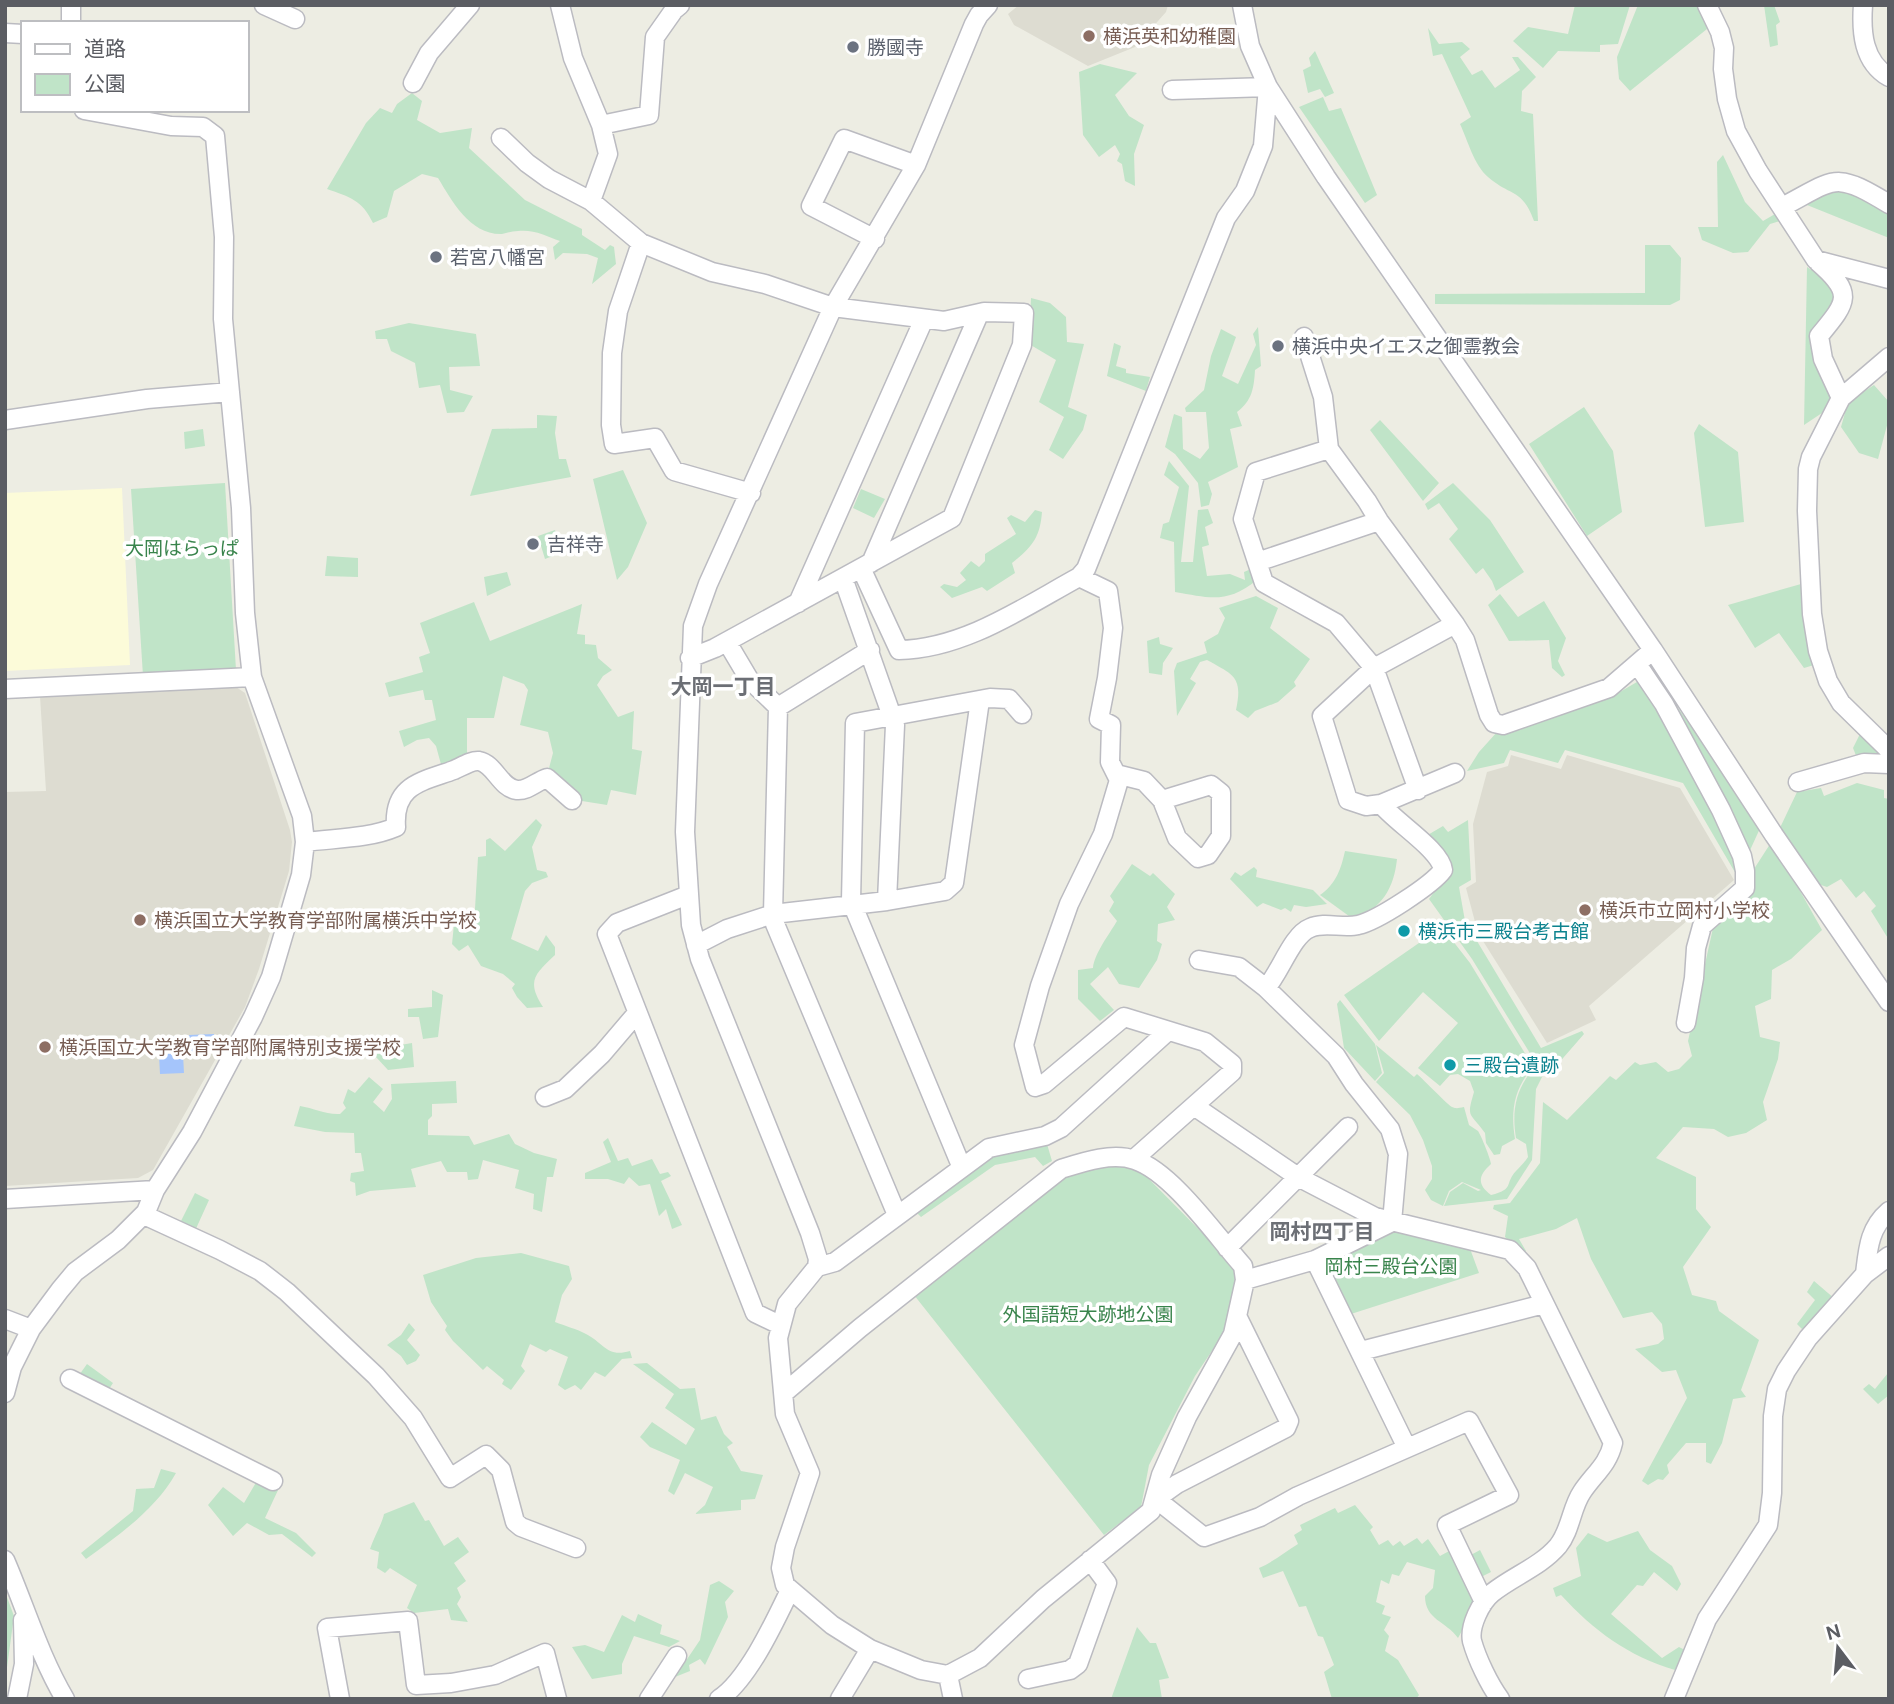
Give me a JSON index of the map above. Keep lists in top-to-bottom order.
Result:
{
  "districts": ["大岡一丁目", "岡村四丁目"],
  "parks": ["大岡はらっぱ", "岡村三殿台公園", "外国語短大跡地公園"],
  "places": [
    "横浜英和幼稚園",
    "勝國寺",
    "若宮八幡宮",
    "横浜中央イエス之御霊教会",
    "吉祥寺",
    "横浜市立岡村小学校",
    "横浜国立大学教育学部附属横浜中学校",
    "横浜市三殿台考古館",
    "横浜国立大学教育学部附属特別支援学校",
    "三殿台遺跡"
  ],
  "legend": ["道路", "公園"],
  "north": "top"
}
